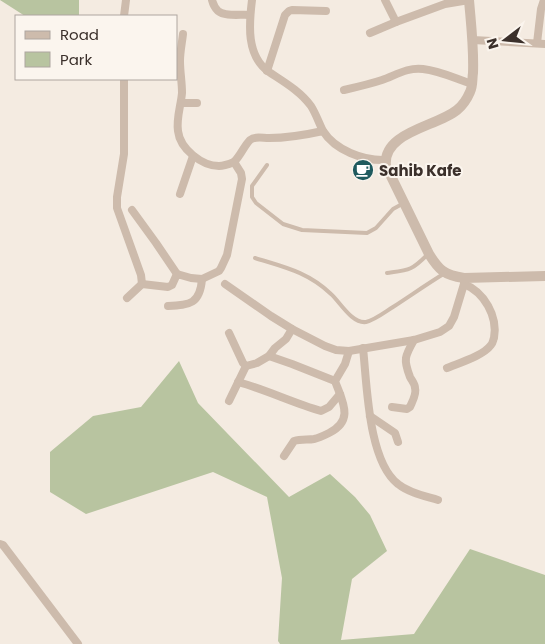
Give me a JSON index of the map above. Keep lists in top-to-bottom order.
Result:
{
  "places": {
    "cafe": ["Sahib Kafe"]
  },
  "legend": ["Road", "Park"],
  "north": "left"
}
